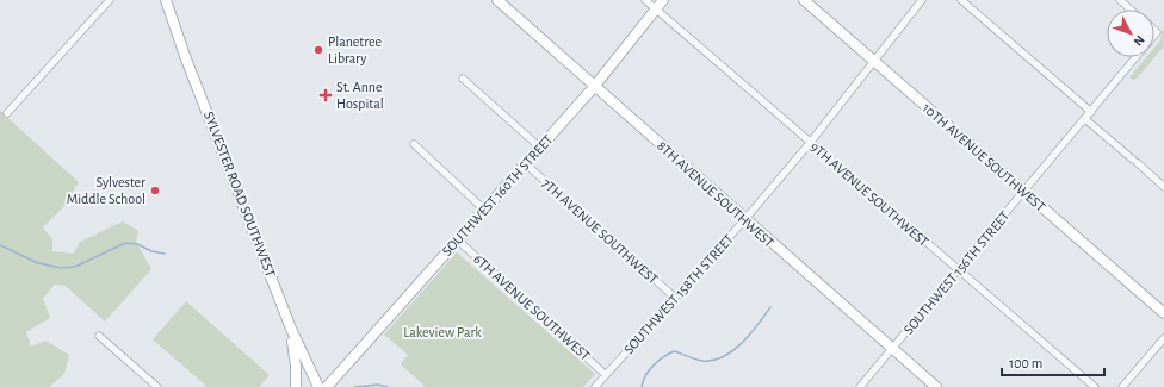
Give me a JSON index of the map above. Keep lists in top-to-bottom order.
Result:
{
  "streets": {
    "street": [
      "10TH AVENUE SOUTHWEST",
      "SYLVESTER ROAD SOUTHWEST",
      "8TH AVENUE SOUTHWEST",
      "9TH AVENUE SOUTHWEST",
      "SOUTHWEST 160TH STREET",
      "7TH AVENUE SOUTHWEST",
      "SOUTHWEST 156TH STREET",
      "SOUTHWEST 158TH STREET",
      "6TH AVENUE SOUTHWEST"
    ]
  },
  "crossings": [
    ["10TH AVENUE SOUTHWEST", "SOUTHWEST 156TH STREET"],
    ["10TH AVENUE SOUTHWEST", "SOUTHWEST 158TH STREET"],
    ["8TH AVENUE SOUTHWEST", "SOUTHWEST 160TH STREET"],
    ["8TH AVENUE SOUTHWEST", "SOUTHWEST 156TH STREET"],
    ["8TH AVENUE SOUTHWEST", "SOUTHWEST 158TH STREET"],
    ["9TH AVENUE SOUTHWEST", "SOUTHWEST 160TH STREET"],
    ["9TH AVENUE SOUTHWEST", "SOUTHWEST 156TH STREET"],
    ["9TH AVENUE SOUTHWEST", "SOUTHWEST 158TH STREET"],
    ["SOUTHWEST 160TH STREET", "7TH AVENUE SOUTHWEST"],
    ["SOUTHWEST 160TH STREET", "6TH AVENUE SOUTHWEST"],
    ["7TH AVENUE SOUTHWEST", "SOUTHWEST 158TH STREET"],
    ["SOUTHWEST 158TH STREET", "6TH AVENUE SOUTHWEST"]
  ],
  "parks": ["Lakeview Park"],
  "places": {
    "other": ["Planetree Library", "Sylvester Middle School"],
    "health": ["St. Anne Hospital"]
  },
  "scale_bar": "100 m",
  "north": "bottom right"
}
